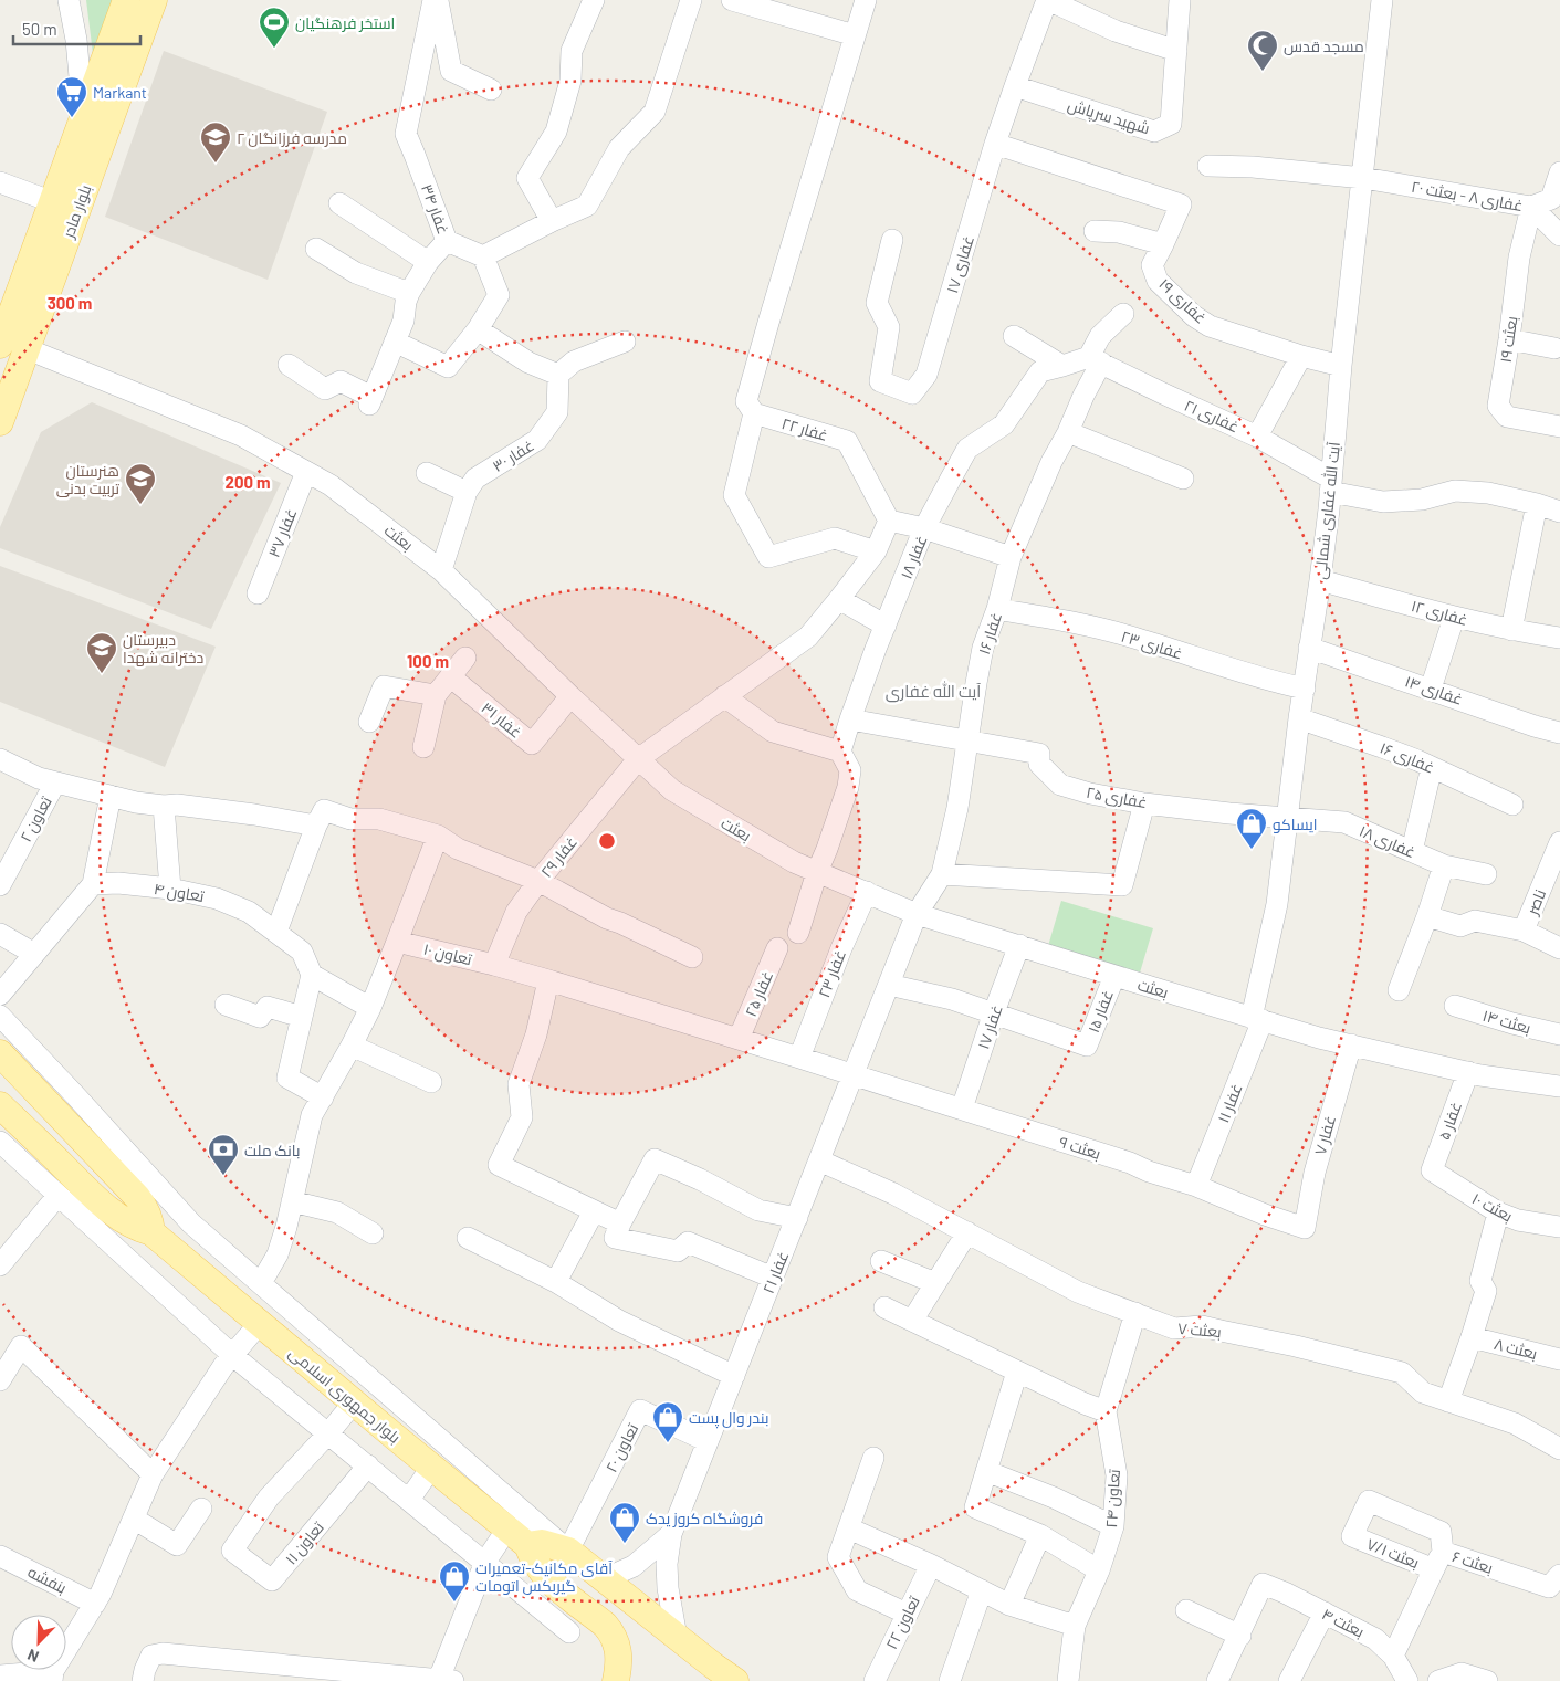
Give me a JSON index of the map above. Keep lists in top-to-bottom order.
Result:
{
  "streets": {
    "main road": ["بلوار مادر", "بلوار جمهوری اسلامی"],
    "street": [
      "شهید سرپاش",
      "غفاری ۸ - بعثت ۲۰",
      "غفار ۳۴",
      "غفاری ۱۷",
      "غفاری ۱۹",
      "بعثت ۱۹",
      "غفاری ۲۱",
      "غفار ۲۲",
      "غفار ۳۰",
      "آیت الله غفاری شمالی",
      "غفار ۳۷",
      "بعثت",
      "غفار ۱۸",
      "غفاری ۱۲",
      "غفار ۱۶",
      "غفاری ۲۳",
      "غفاری ۱۴",
      "غفار ۳۱",
      "غفاری ۱۶",
      "غفاری ۲۵",
      "تعاون ۲",
      "غفاری ۱۸",
      "غفار ۲۹",
      "تعاون ۴",
      "ناصر",
      "تعاون ۱۰",
      "غفار ۲۳",
      "غفار ۲۵",
      "غفار ۱۵",
      "بعثت ۱۴",
      "غفار ۱۷",
      "غفار ۱۱",
      "غفار ۵",
      "غفار ۷",
      "بعثت ۹",
      "بعثت ۱۰",
      "غفار ۲۱",
      "بعثت ۷",
      "بعثت ۸",
      "تعاون ۲۰",
      "تعاون ۲۴",
      "تعاون ۱۱",
      "بعثت ۷/۱",
      "بعثت ۶",
      "بنفشه",
      "تعاون ۲۲",
      "بعثت ۴"
    ]
  },
  "crossings": [
    ["غفاری ۸ - بعثت ۲۰", "بعثت ۱۹"],
    ["غفاری ۸ - بعثت ۲۰", "آیت الله غفاری شمالی"],
    ["بلوار مادر", "بعثت"],
    ["غفاری ۱۷", "غفاری ۱۹"],
    ["غفاری ۱۹", "آیت الله غفاری شمالی"],
    ["غفاری ۲۱", "آیت الله غفاری شمالی"],
    ["غفاری ۲۱", "غفار ۱۸"],
    ["غفاری ۲۱", "غفار ۱۶"],
    ["غفار ۳۰", "بعثت"],
    ["آیت الله غفاری شمالی", "بعثت"],
    ["آیت الله غفاری شمالی", "غفاری ۱۲"],
    ["آیت الله غفاری شمالی", "غفاری ۲۳"],
    ["آیت الله غفاری شمالی", "غفاری ۱۴"],
    ["آیت الله غفاری شمالی", "غفاری ۱۶"],
    ["آیت الله غفاری شمالی", "غفاری ۲۵"],
    ["آیت الله غفاری شمالی", "غفاری ۱۸"],
    ["آیت الله غفاری شمالی", "غفار ۱۱"],
    ["غفار ۳۷", "بعثت"],
    ["بعثت", "غفار ۱۶"],
    ["بعثت", "غفار ۳۱"],
    ["بعثت", "غفار ۲۹"],
    ["بعثت", "غفار ۲۳"],
    ["بعثت", "غفار ۱۵"],
    ["بعثت", "غفار ۱۷"],
    ["بعثت", "غفار ۱۱"],
    ["بعثت", "غفار ۵"],
    ["بعثت", "غفار ۷"],
    ["بعثت", "غفار ۲۱"],
    ["غفار ۱۸", "غفار ۱۶"],
    ["غفار ۱۶", "غفاری ۲۳"],
    ["غفار ۱۶", "غفاری ۲۵"],
    ["غفار ۱۶", "غفار ۲۱"],
    ["غفاری ۲۵", "غفاری ۱۸"],
    ["غفار ۲۹", "تعاون ۱۰"],
    ["تعاون ۱۰", "غفار ۲۳"],
    ["تعاون ۱۰", "غفار ۲۵"],
    ["تعاون ۱۰", "بعثت ۹"],
    ["تعاون ۱۰", "غفار ۲۱"],
    ["غفار ۱۵", "غفار ۱۷"],
    ["غفار ۱۷", "بعثت ۹"],
    ["غفار ۱۱", "بعثت ۹"],
    ["غفار ۵", "بعثت ۱۰"],
    ["غفار ۷", "بعثت ۹"],
    ["بعثت ۹", "غفار ۲۱"],
    ["غفار ۲۱", "بعثت ۷"],
    ["غفار ۲۱", "تعاون ۲۰"],
    ["بعثت ۷", "تعاون ۲۴"],
    ["بعثت ۷/۱", "بعثت ۶"]
  ],
  "districts": ["آیت الله غفاری"],
  "places": {
    "sports": ["استخر فرهنگیان"],
    "mosque": ["مسجد قدس"],
    "supermarket": ["Markant"],
    "school or university": ["مدرسه فرزانگان ۲", "هنرستان تربیت بدنی", "دبیرستان دخترانه شهدا"],
    "shop": [
      "ایساکو",
      "بندر وال پست",
      "فروشگاه کروز یدک",
      "آقای مکانیک-تعمیرات گیربکس اتومات"
    ],
    "bank": ["بانک ملت"]
  },
  "scale_bar": "50 m",
  "north": "bottom left",
  "rings": ["300 m", "200 m", "100 m"]
}
